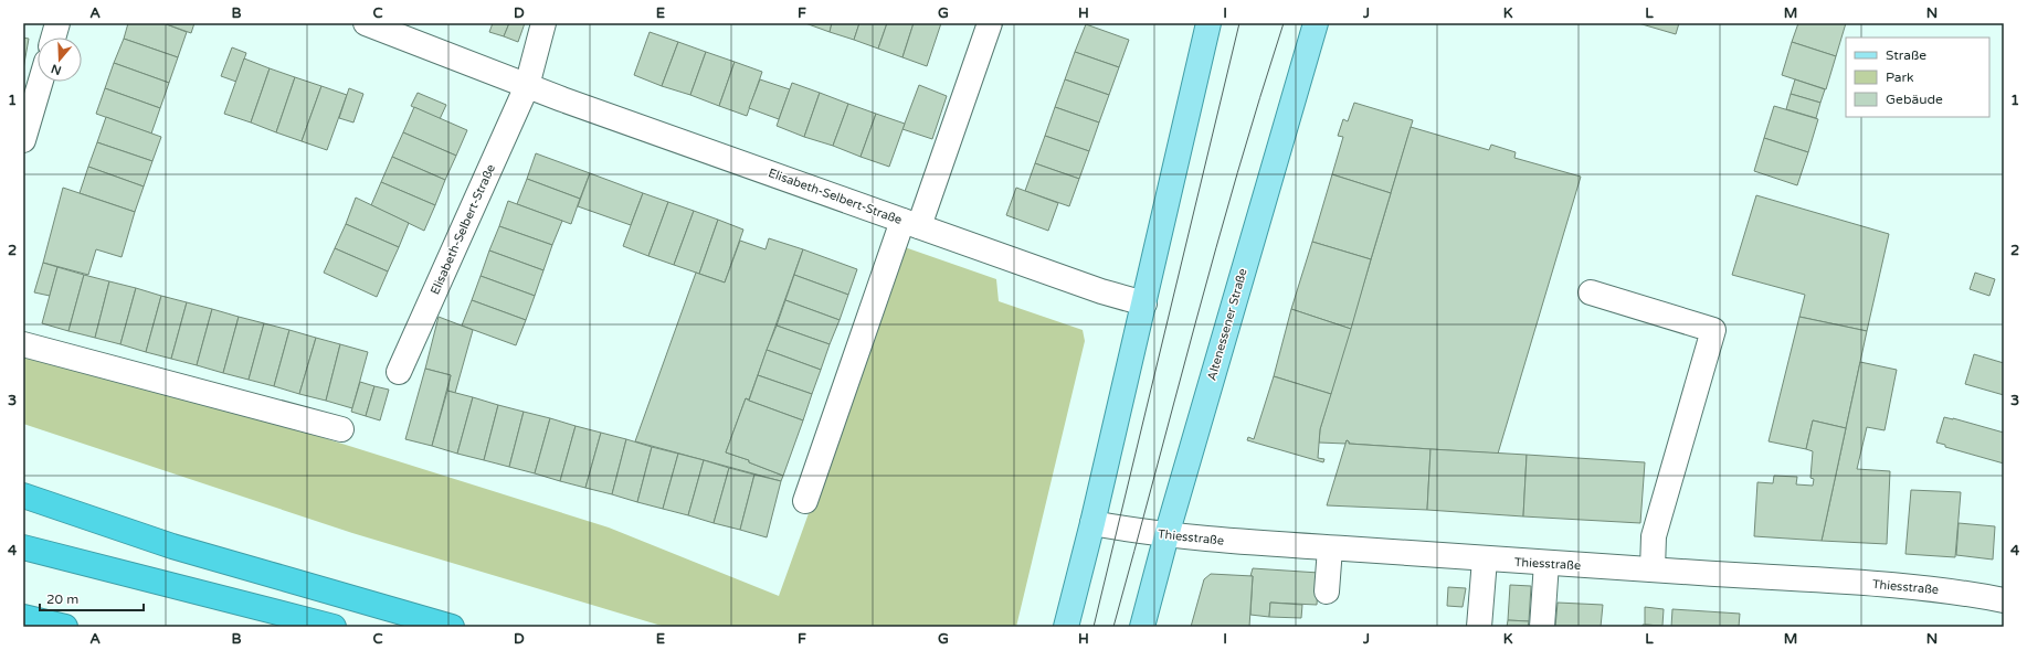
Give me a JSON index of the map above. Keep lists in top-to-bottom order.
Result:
{
  "streets": {
    "main road": ["Altenessener Straße"],
    "street": ["Elisabeth-Selbert-Straße", "Thiesstraße"]
  },
  "crossings": [
    ["Altenessener Straße", "Thiesstraße"]
  ],
  "legend": ["Straße", "Park", "Gebäude"],
  "scale_bar": "20 m",
  "north": "bottom",
  "grid": {
    "columns": [
      "A",
      "B",
      "C",
      "D",
      "E",
      "F",
      "G",
      "H",
      "I",
      "J",
      "K",
      "L",
      "M",
      "N"
    ],
    "rows": [
      "1",
      "2",
      "3",
      "4"
    ]
  }
}
